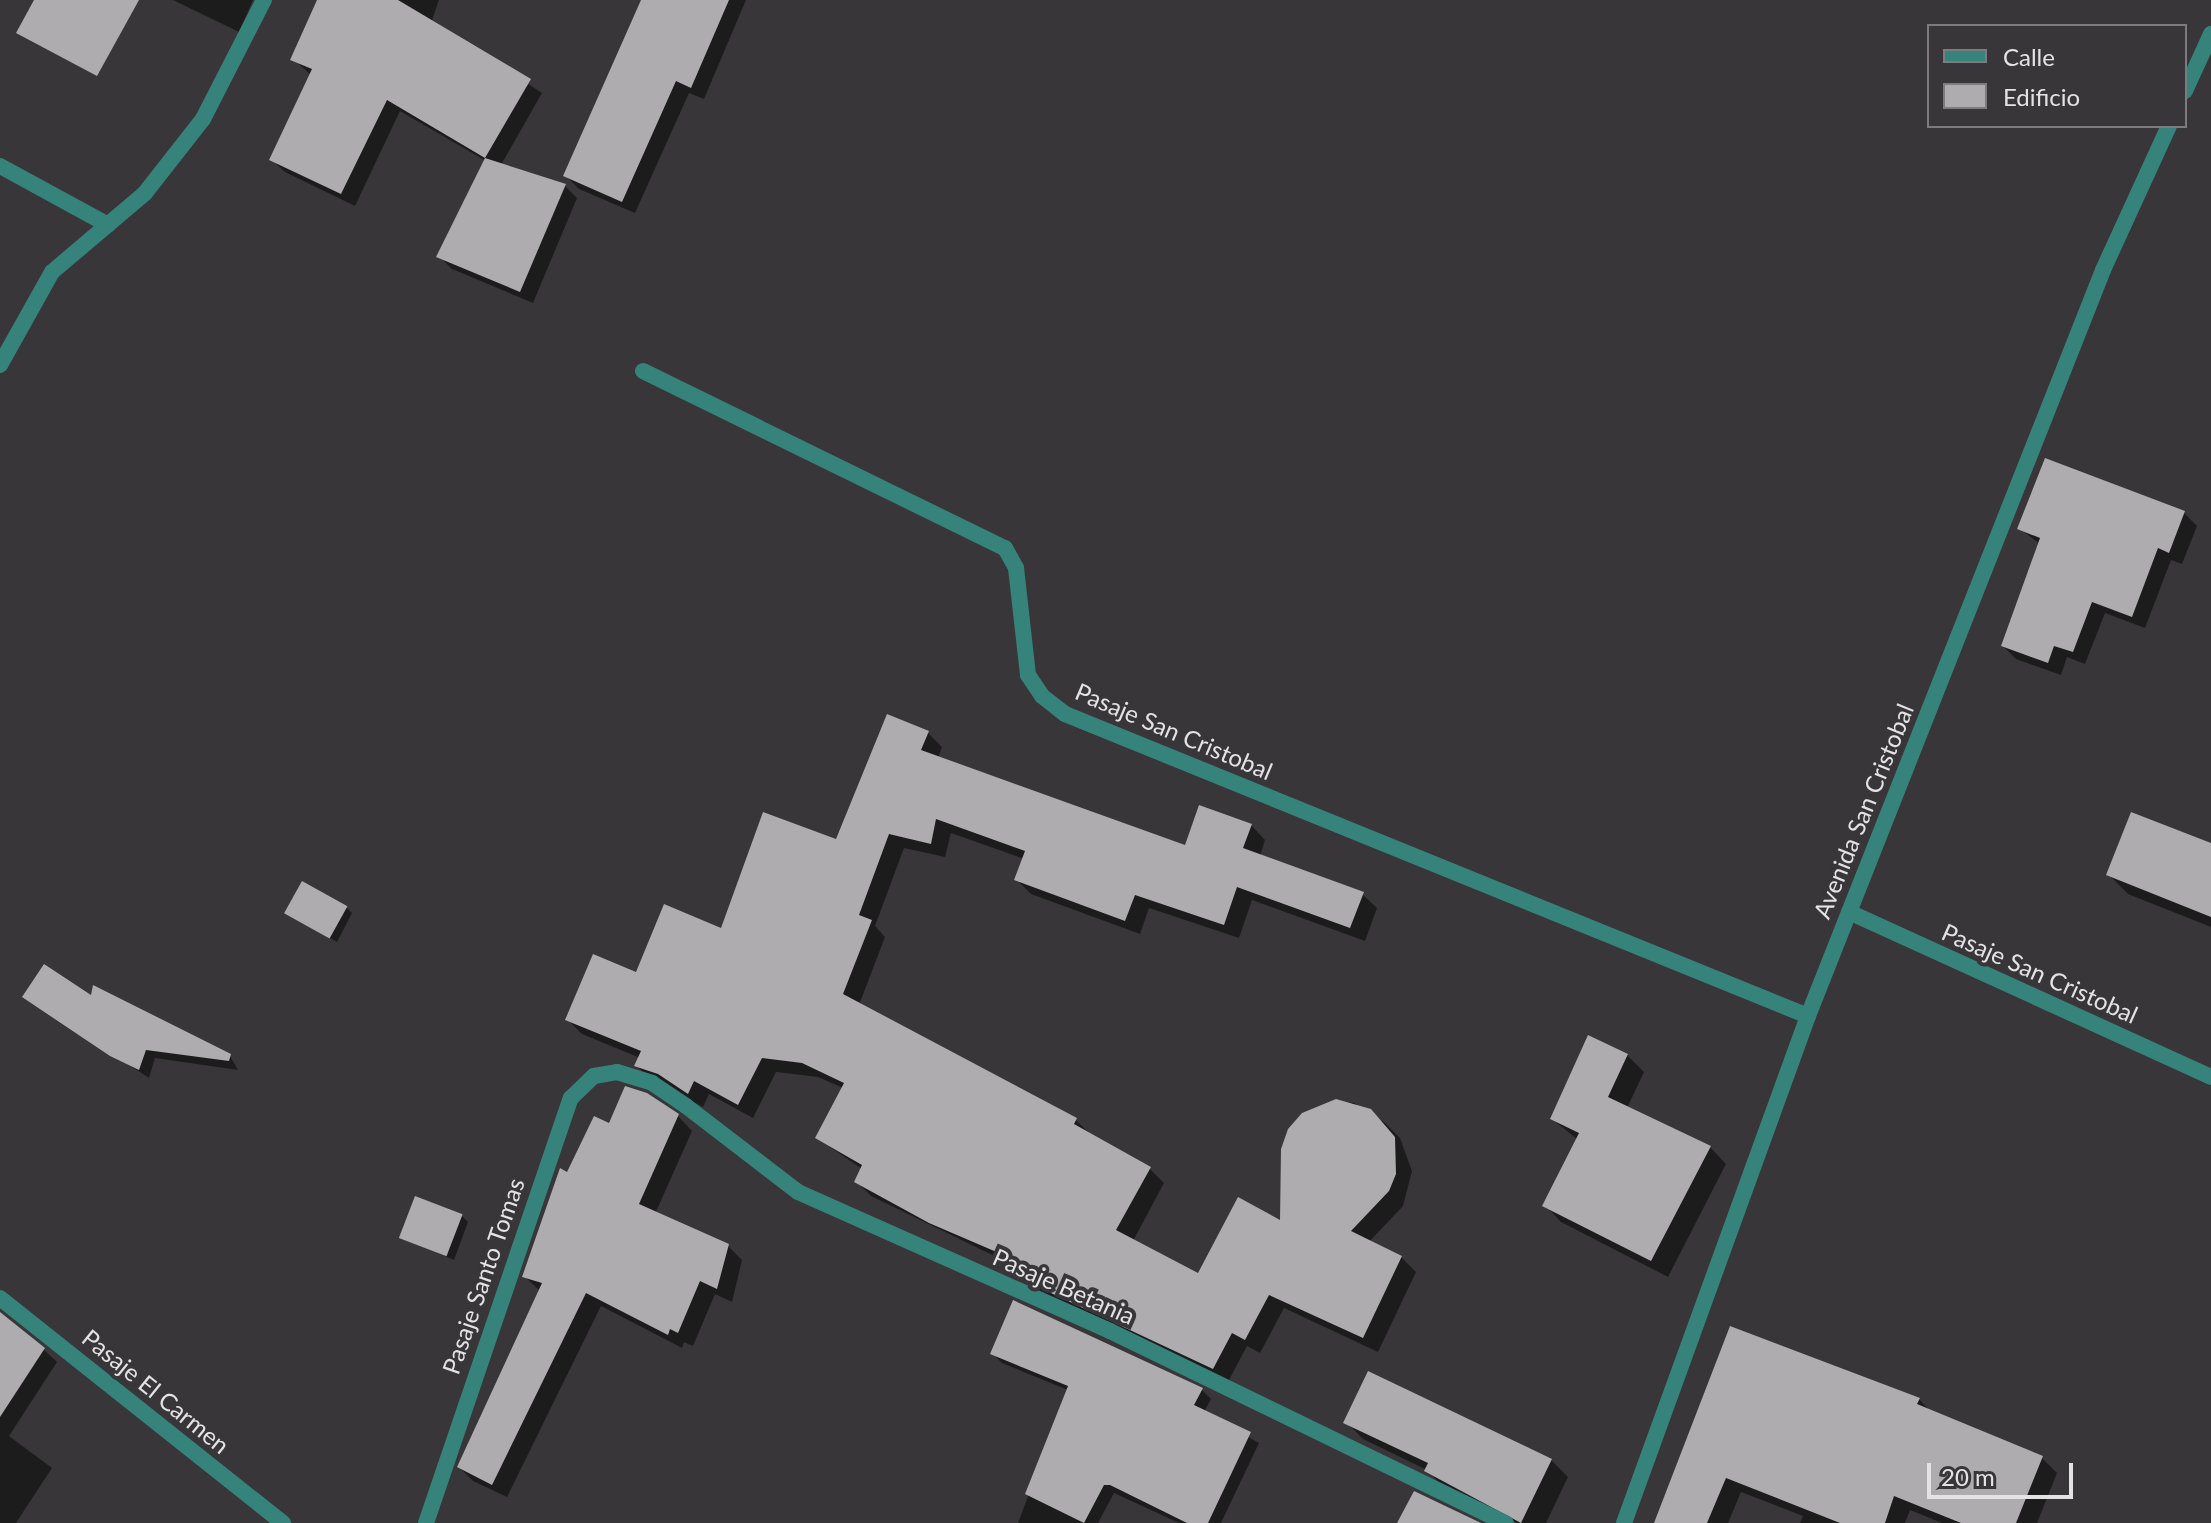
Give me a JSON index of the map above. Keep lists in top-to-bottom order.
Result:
{
  "streets": {
    "street": [
      "Pasaje San Cristobal",
      "Avenida San Cristobal",
      "Pasaje Santo Tomas",
      "Pasaje Betania",
      "Pasaje El Carmen"
    ]
  },
  "crossings": [
    ["Pasaje San Cristobal", "Avenida San Cristobal"],
    ["Pasaje Santo Tomas", "Pasaje Betania"]
  ],
  "legend": ["Calle", "Edificio"],
  "scale_bar": "20 m"
}
